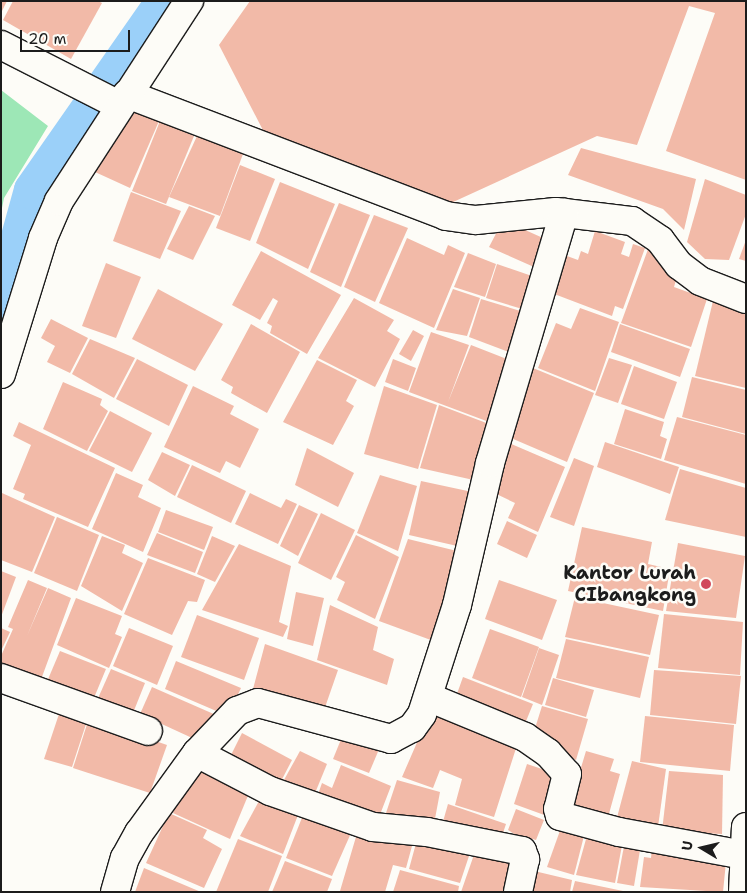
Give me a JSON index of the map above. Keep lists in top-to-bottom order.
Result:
{
  "places": ["Kantor Lurah CIbangkong"],
  "scale_bar": "20 m",
  "north": "left"
}
